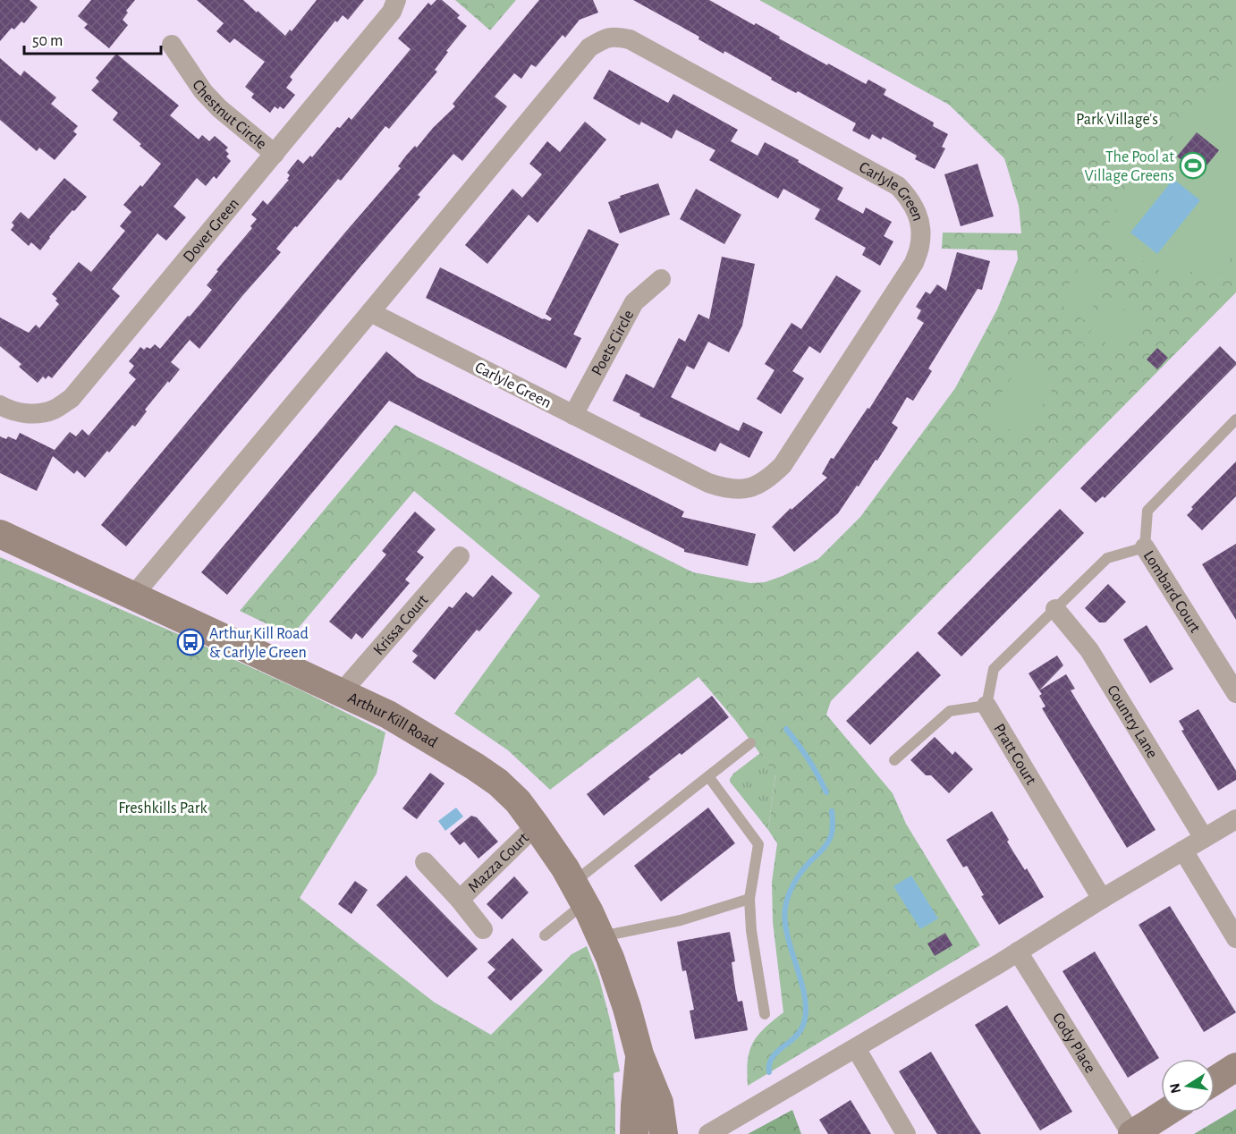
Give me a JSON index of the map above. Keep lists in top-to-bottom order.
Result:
{
  "streets": {
    "street": [
      "Chestnut Circle",
      "Carlyle Green",
      "Dover Green",
      "Poets Circle",
      "Lombard Court",
      "Krissa Court",
      "Arthur Kill Road",
      "Country Lane",
      "Pratt Court",
      "Mazza Court",
      "Cody Place"
    ]
  },
  "crossings": [
    ["Chestnut Circle", "Dover Green"],
    ["Carlyle Green", "Poets Circle"],
    ["Carlyle Green", "Arthur Kill Road"],
    ["Krissa Court", "Arthur Kill Road"],
    ["Arthur Kill Road", "Mazza Court"]
  ],
  "parks": ["Park Village's", "Freshkills Park"],
  "places": {
    "sports": ["The Pool at Village Greens"],
    "bus stop": ["Arthur Kill Road & Carlyle Green"]
  },
  "scale_bar": "50 m",
  "north": "left"
}
